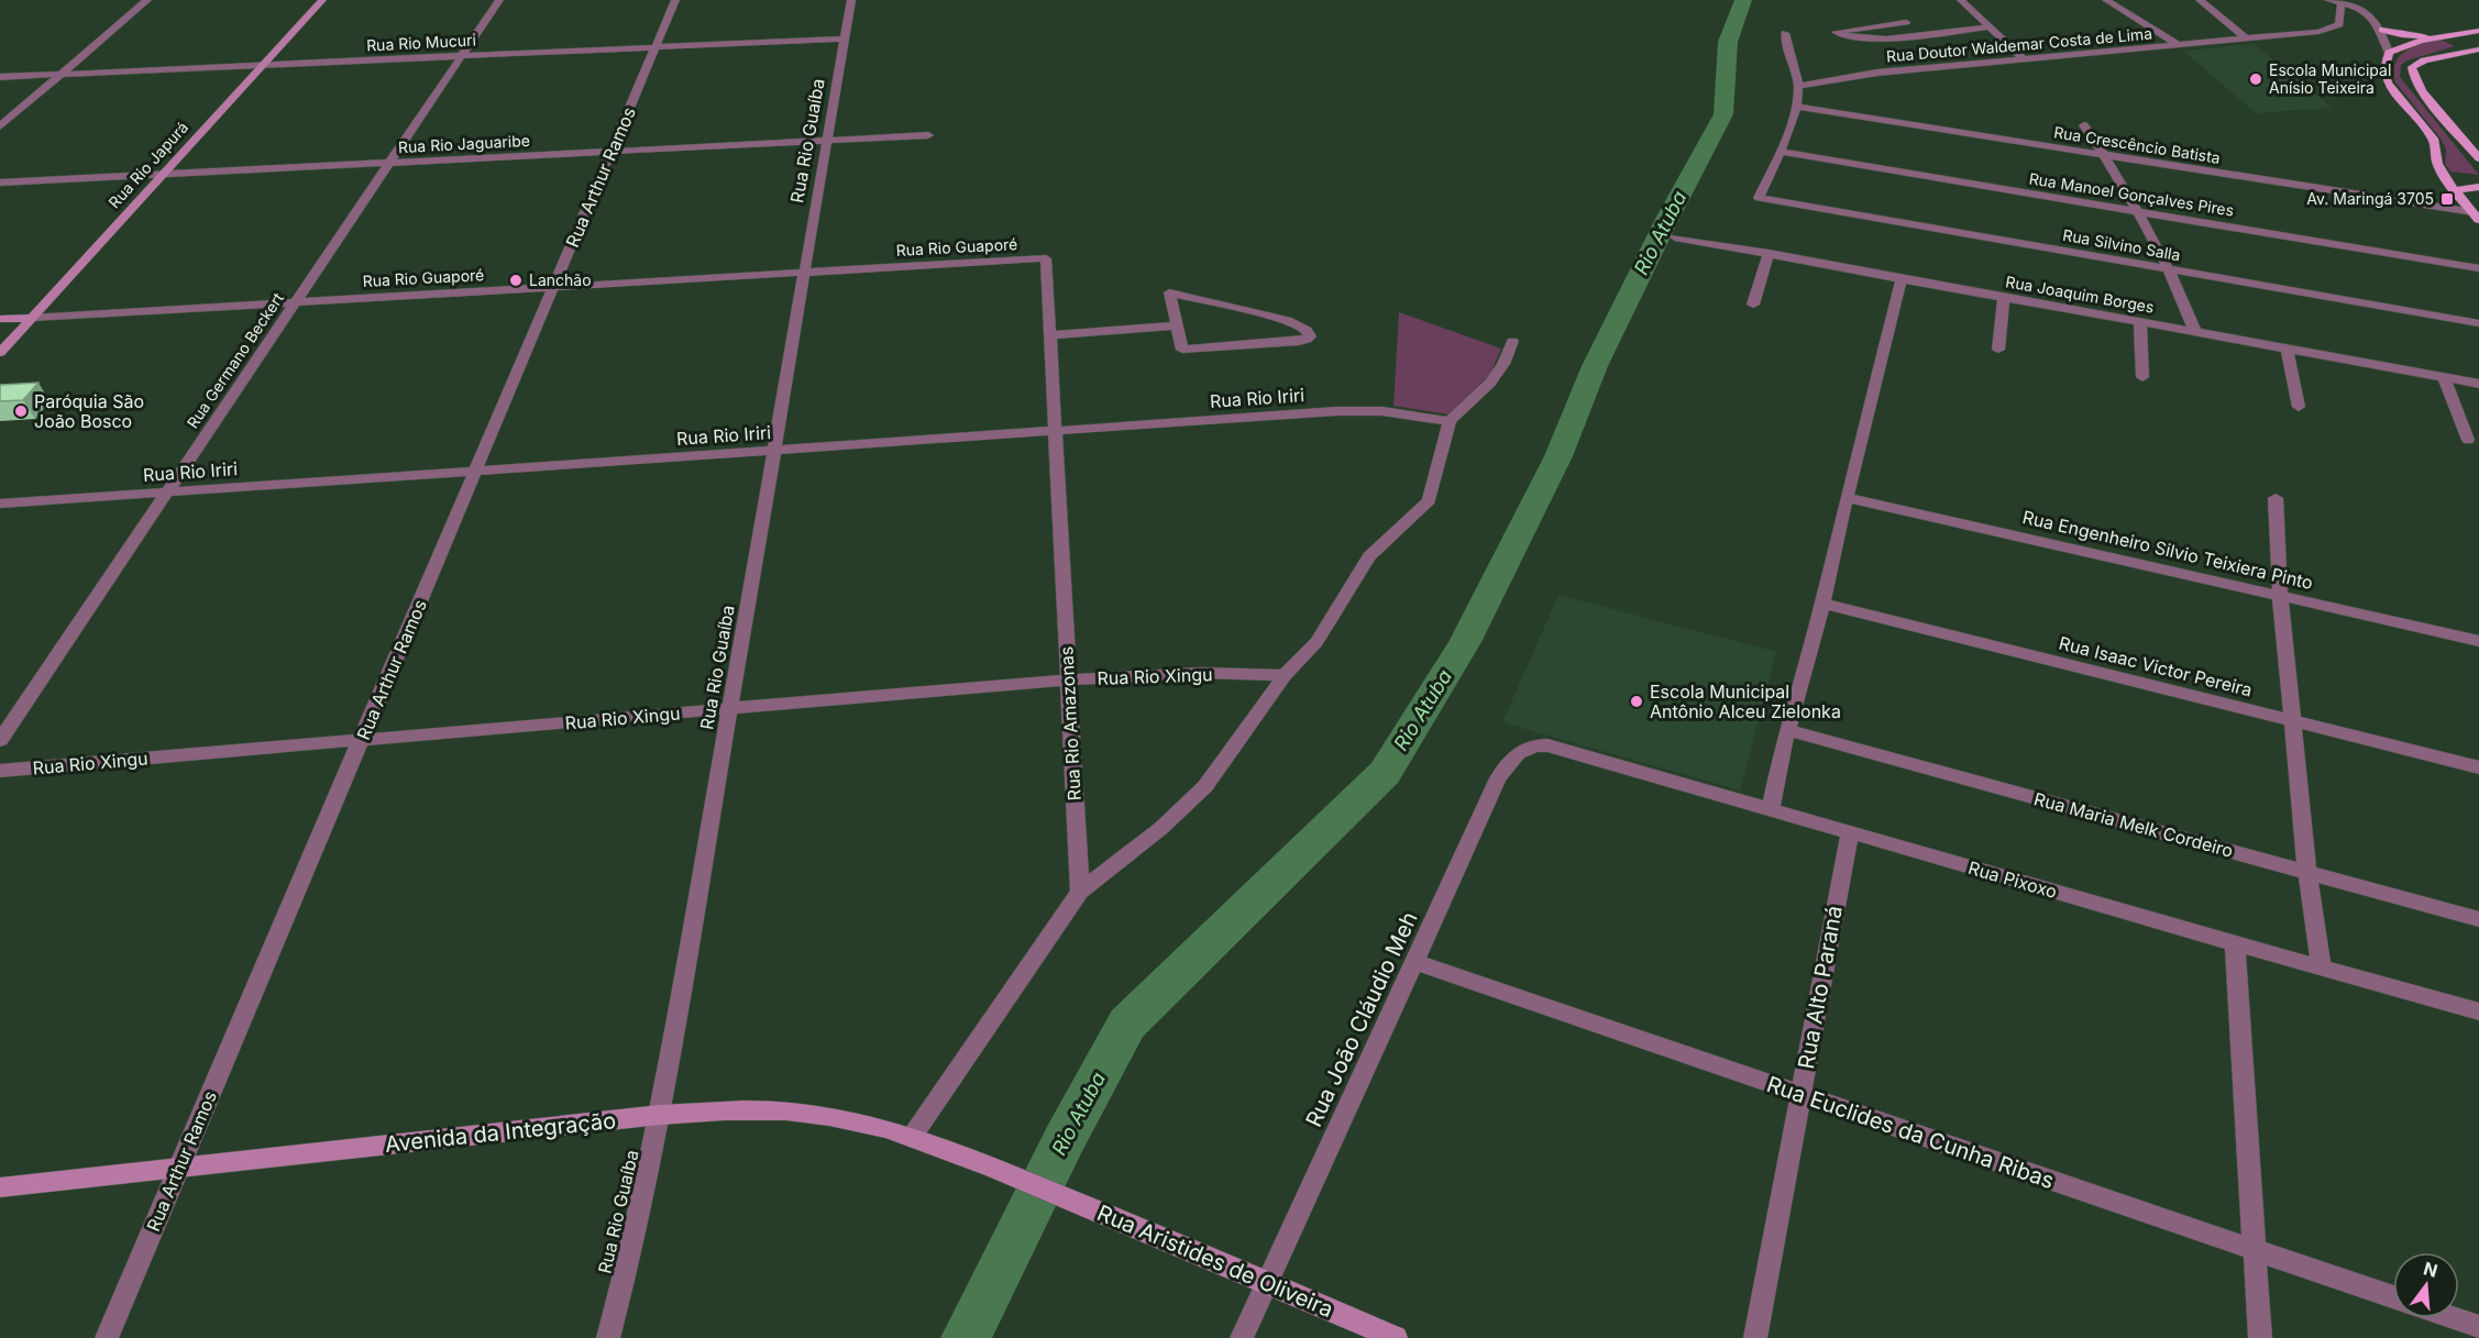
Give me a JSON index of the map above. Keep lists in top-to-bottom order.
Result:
{
  "streets": {
    "street": [
      "Rua Rio Mucuri",
      "Rua Doutor Waldemar Costa de Lima",
      "Rua Rio Guaíba",
      "Rua Rio Jaguaribe",
      "Rua Crescêncio Batista",
      "Rua Rio Japurá",
      "Rua Arthur Ramos",
      "Rua Manoel Gonçalves Pires",
      "Rua Silvino Salla",
      "Rua Rio Guaporé",
      "Rua Joaquim Borges",
      "Rua Germano Beckert",
      "Rua Rio Iriri",
      "Rua Engenheiro Silvio Teixiera Pinto",
      "Rua Isaac Victor Pereira",
      "Rua Rio Xingu",
      "Rua Rio Amazonas",
      "Rua Maria Melk Cordeiro",
      "Rua Pixoxo",
      "Rua Alto Paraná",
      "Rua João Cláudio Meh",
      "Avenida da Integração",
      "Rua Euclides da Cunha Ribas",
      "Rua Aristides de Oliveira"
    ]
  },
  "crossings": [
    ["Rua Rio Mucuri", "Rua Rio Guaíba"],
    ["Rua Rio Mucuri", "Rua Rio Japurá"],
    ["Rua Rio Mucuri", "Rua Arthur Ramos"],
    ["Rua Rio Mucuri", "Rua Germano Beckert"],
    ["Rua Rio Guaíba", "Rua Rio Jaguaribe"],
    ["Rua Rio Guaíba", "Rua Rio Guaporé"],
    ["Rua Rio Guaíba", "Rua Rio Iriri"],
    ["Rua Rio Guaíba", "Rua Rio Xingu"],
    ["Rua Rio Guaíba", "Avenida da Integração"],
    ["Rua Rio Jaguaribe", "Rua Rio Japurá"],
    ["Rua Rio Jaguaribe", "Rua Arthur Ramos"],
    ["Rua Rio Jaguaribe", "Rua Germano Beckert"],
    ["Rua Rio Japurá", "Rua Rio Guaporé"],
    ["Rua Arthur Ramos", "Rua Rio Guaporé"],
    ["Rua Arthur Ramos", "Rua Rio Iriri"],
    ["Rua Arthur Ramos", "Rua Rio Xingu"],
    ["Rua Arthur Ramos", "Avenida da Integração"],
    ["Rua Manoel Gonçalves Pires", "Rua Silvino Salla"],
    ["Rua Rio Guaporé", "Rua Germano Beckert"],
    ["Rua Rio Guaporé", "Rua Rio Amazonas"],
    ["Rua Germano Beckert", "Rua Rio Iriri"],
    ["Rua Rio Iriri", "Rua Rio Amazonas"],
    ["Rua Rio Xingu", "Rua Rio Amazonas"],
    ["Rua Pixoxo", "Rua Alto Paraná"],
    ["Rua Pixoxo", "Rua João Cláudio Meh"],
    ["Rua Alto Paraná", "Rua Euclides da Cunha Ribas"],
    ["Rua João Cláudio Meh", "Rua Euclides da Cunha Ribas"],
    ["Rua João Cláudio Meh", "Rua Aristides de Oliveira"],
    ["Avenida da Integração", "Rua Aristides de Oliveira"]
  ],
  "water": ["Rio Atuba"],
  "places": {
    "other": [
      "Escola Municipal Anísio Teixeira",
      "Lanchão",
      "Paróquia São João Bosco",
      "Escola Municipal Antônio Alceu Zielonka"
    ],
    "transit": ["Av. Maringá 3705"]
  },
  "north": "top"
}
